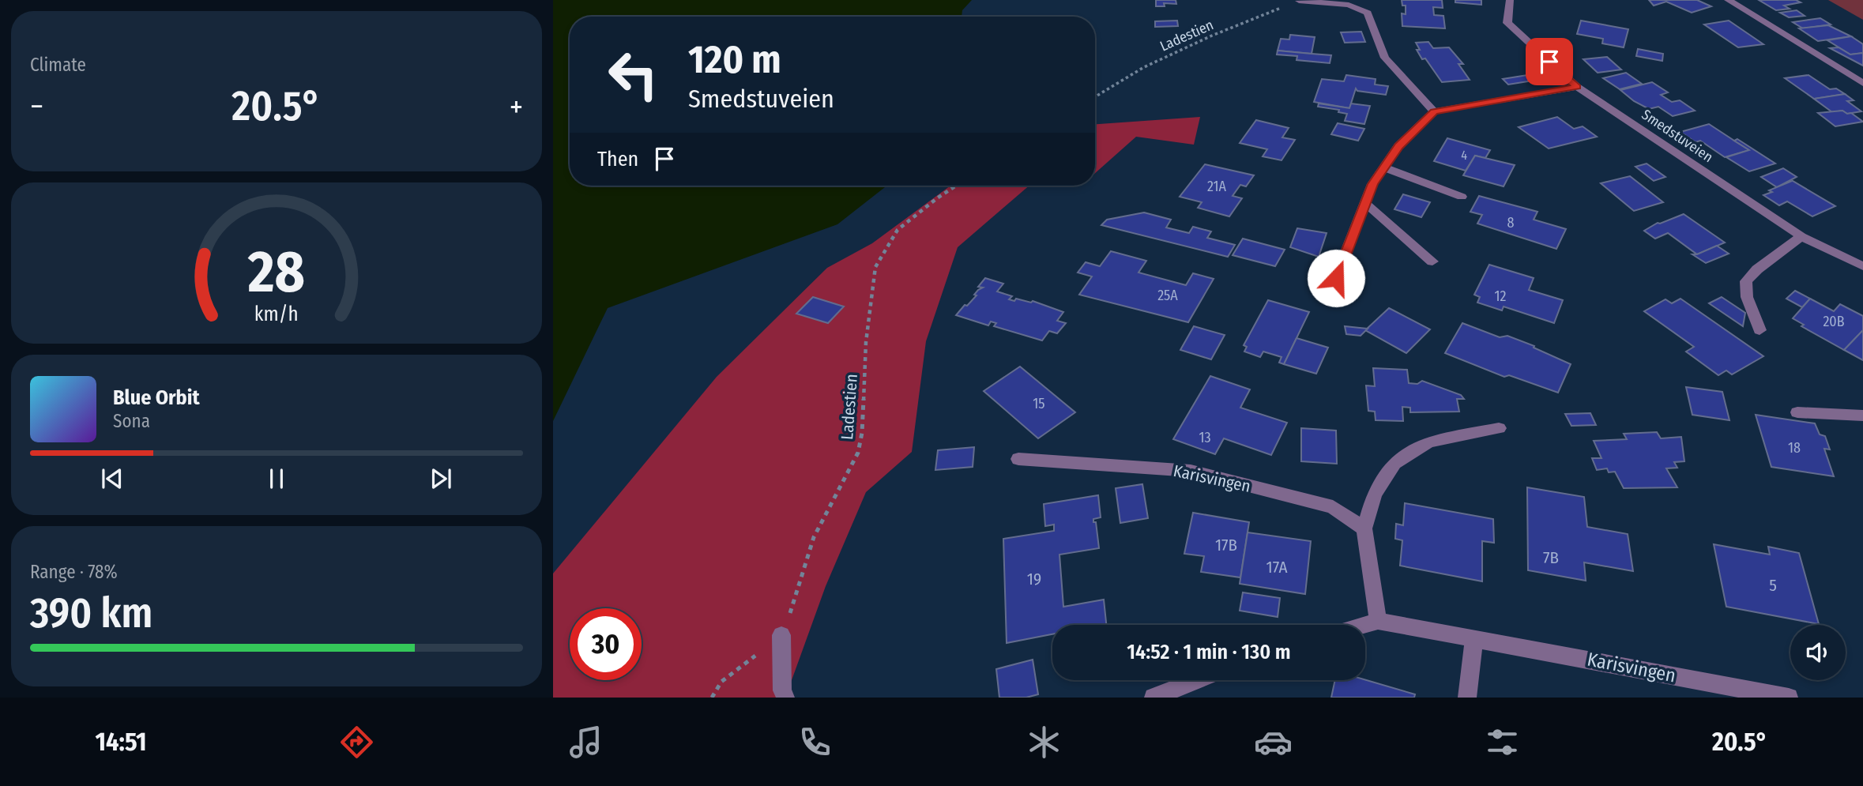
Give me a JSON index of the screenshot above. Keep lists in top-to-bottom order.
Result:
{
  "streets": {
    "street": ["Smedstuveien", "Karisvingen"],
    "path": ["Ladestien"]
  },
  "house_numbers": [
    "4",
    "21A",
    "8",
    "25A",
    "12",
    "20B",
    "15",
    "13",
    "18",
    "17B",
    "7B",
    "17A",
    "19",
    "5"
  ],
  "page": {
    "tile": [
      "Climate",
      ["Range · 78%", "390 km"]
    ],
    "turn": ["120 m", "Smedstuveien"],
    "heat": ["−", "20.5°", "+"],
    "then": "Then",
    "song": ["Blue Orbit", "Sona"],
    "limit": "30",
    "trip": "14:52 · 1 min · 130 m",
    "tabs": ["14:51", "20.5°"],
    "gauge": ["28", "km/h"]
  }
}
